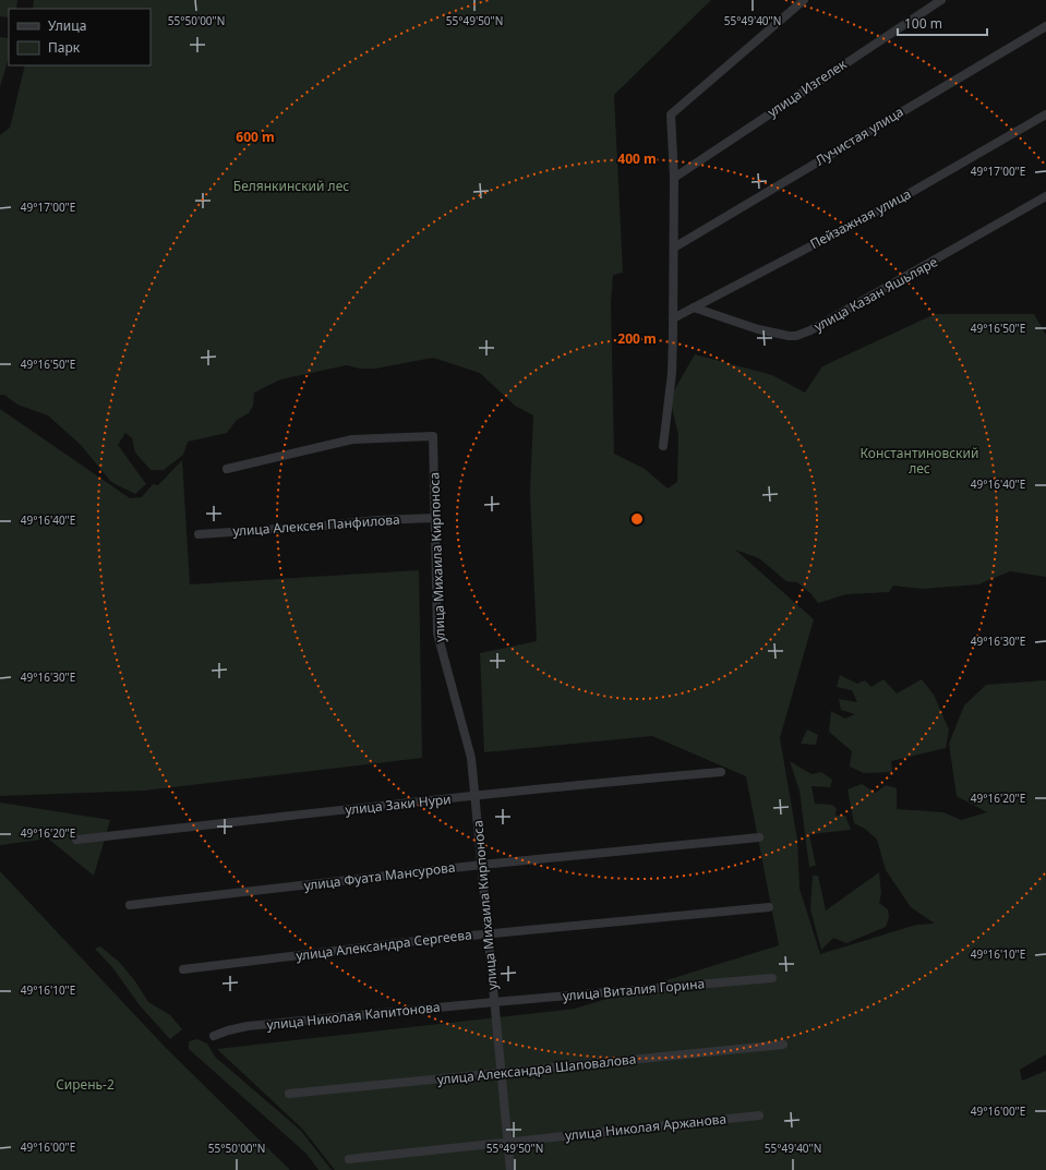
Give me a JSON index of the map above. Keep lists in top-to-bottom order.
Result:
{
  "streets": {
    "street": [
      "улица Изгелек",
      "Лучистая улица",
      "Пейзажная улица",
      "улица Казан Яшьляре",
      "улица Алексея Панфилова",
      "улица Михаила Кирпоноса",
      "улица Заки Нури",
      "улица Фуата Мансурова",
      "улица Александра Сергеева",
      "улица Виталия Горина",
      "улица Николая Капитонова",
      "улица Александра Шаповалова",
      "улица Николая Аржанова"
    ]
  },
  "crossings": [
    ["Пейзажная улица", "улица Казан Яшьляре"],
    ["улица Алексея Панфилова", "улица Михаила Кирпоноса"],
    ["улица Михаила Кирпоноса", "улица Заки Нури"],
    ["улица Михаила Кирпоноса", "улица Фуата Мансурова"],
    ["улица Михаила Кирпоноса", "улица Александра Сергеева"],
    ["улица Михаила Кирпоноса", "улица Виталия Горина"],
    ["улица Михаила Кирпоноса", "улица Николая Капитонова"],
    ["улица Михаила Кирпоноса", "улица Александра Шаповалова"],
    ["улица Михаила Кирпоноса", "улица Николая Аржанова"],
    ["улица Виталия Горина", "улица Николая Капитонова"]
  ],
  "parks": ["Белянкинский лес", "Константиновский лес", "Сирень-2"],
  "legend": ["Улица", "Парк"],
  "scale_bar": "100 m",
  "coordinates": [
    "55°50'00\"N",
    "55°49'50\"N",
    "55°49'40\"N",
    "49°17'00\"E",
    "49°16'50\"E",
    "49°16'40\"E",
    "49°16'30\"E",
    "49°16'20\"E",
    "49°16'10\"E",
    "49°16'00\"E"
  ],
  "rings": ["600 m", "400 m", "200 m"]
}
